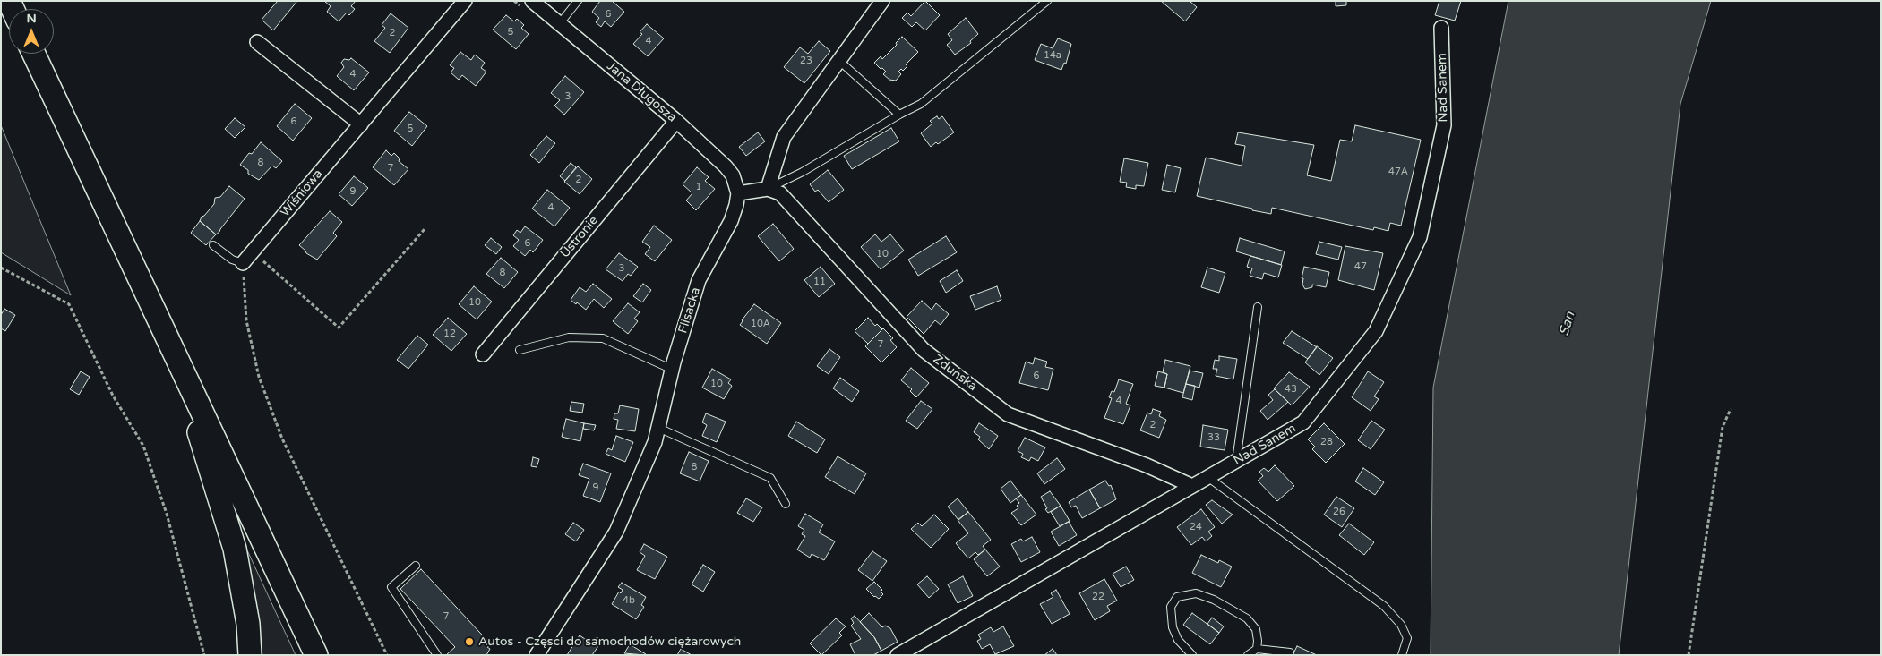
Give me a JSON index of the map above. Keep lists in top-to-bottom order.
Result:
{
  "streets": {
    "street": [
      "Nad Sanem",
      "Jana Długosza",
      "Wiśniowa",
      "Ustronie",
      "Flisacka",
      "Zduńska"
    ]
  },
  "crossings": [
    ["Nad Sanem", "Zduńska"],
    ["Jana Długosza", "Ustronie"],
    ["Jana Długosza", "Flisacka"]
  ],
  "water": ["San"],
  "places": ["Autos - Częsci do samochodów ciężarowych"],
  "house_numbers": [
    "6",
    "5",
    "2",
    "4",
    "14a",
    "23",
    "4",
    "3",
    "6",
    "5",
    "8",
    "7",
    "47A",
    "2",
    "1",
    "9",
    "4",
    "6",
    "10",
    "47",
    "3",
    "8",
    "11",
    "10",
    "10A",
    "12",
    "7",
    "6",
    "10",
    "43",
    "4",
    "2",
    "33",
    "28",
    "8",
    "9",
    "26",
    "24",
    "22",
    "4b",
    "7"
  ],
  "north": "top"
}
